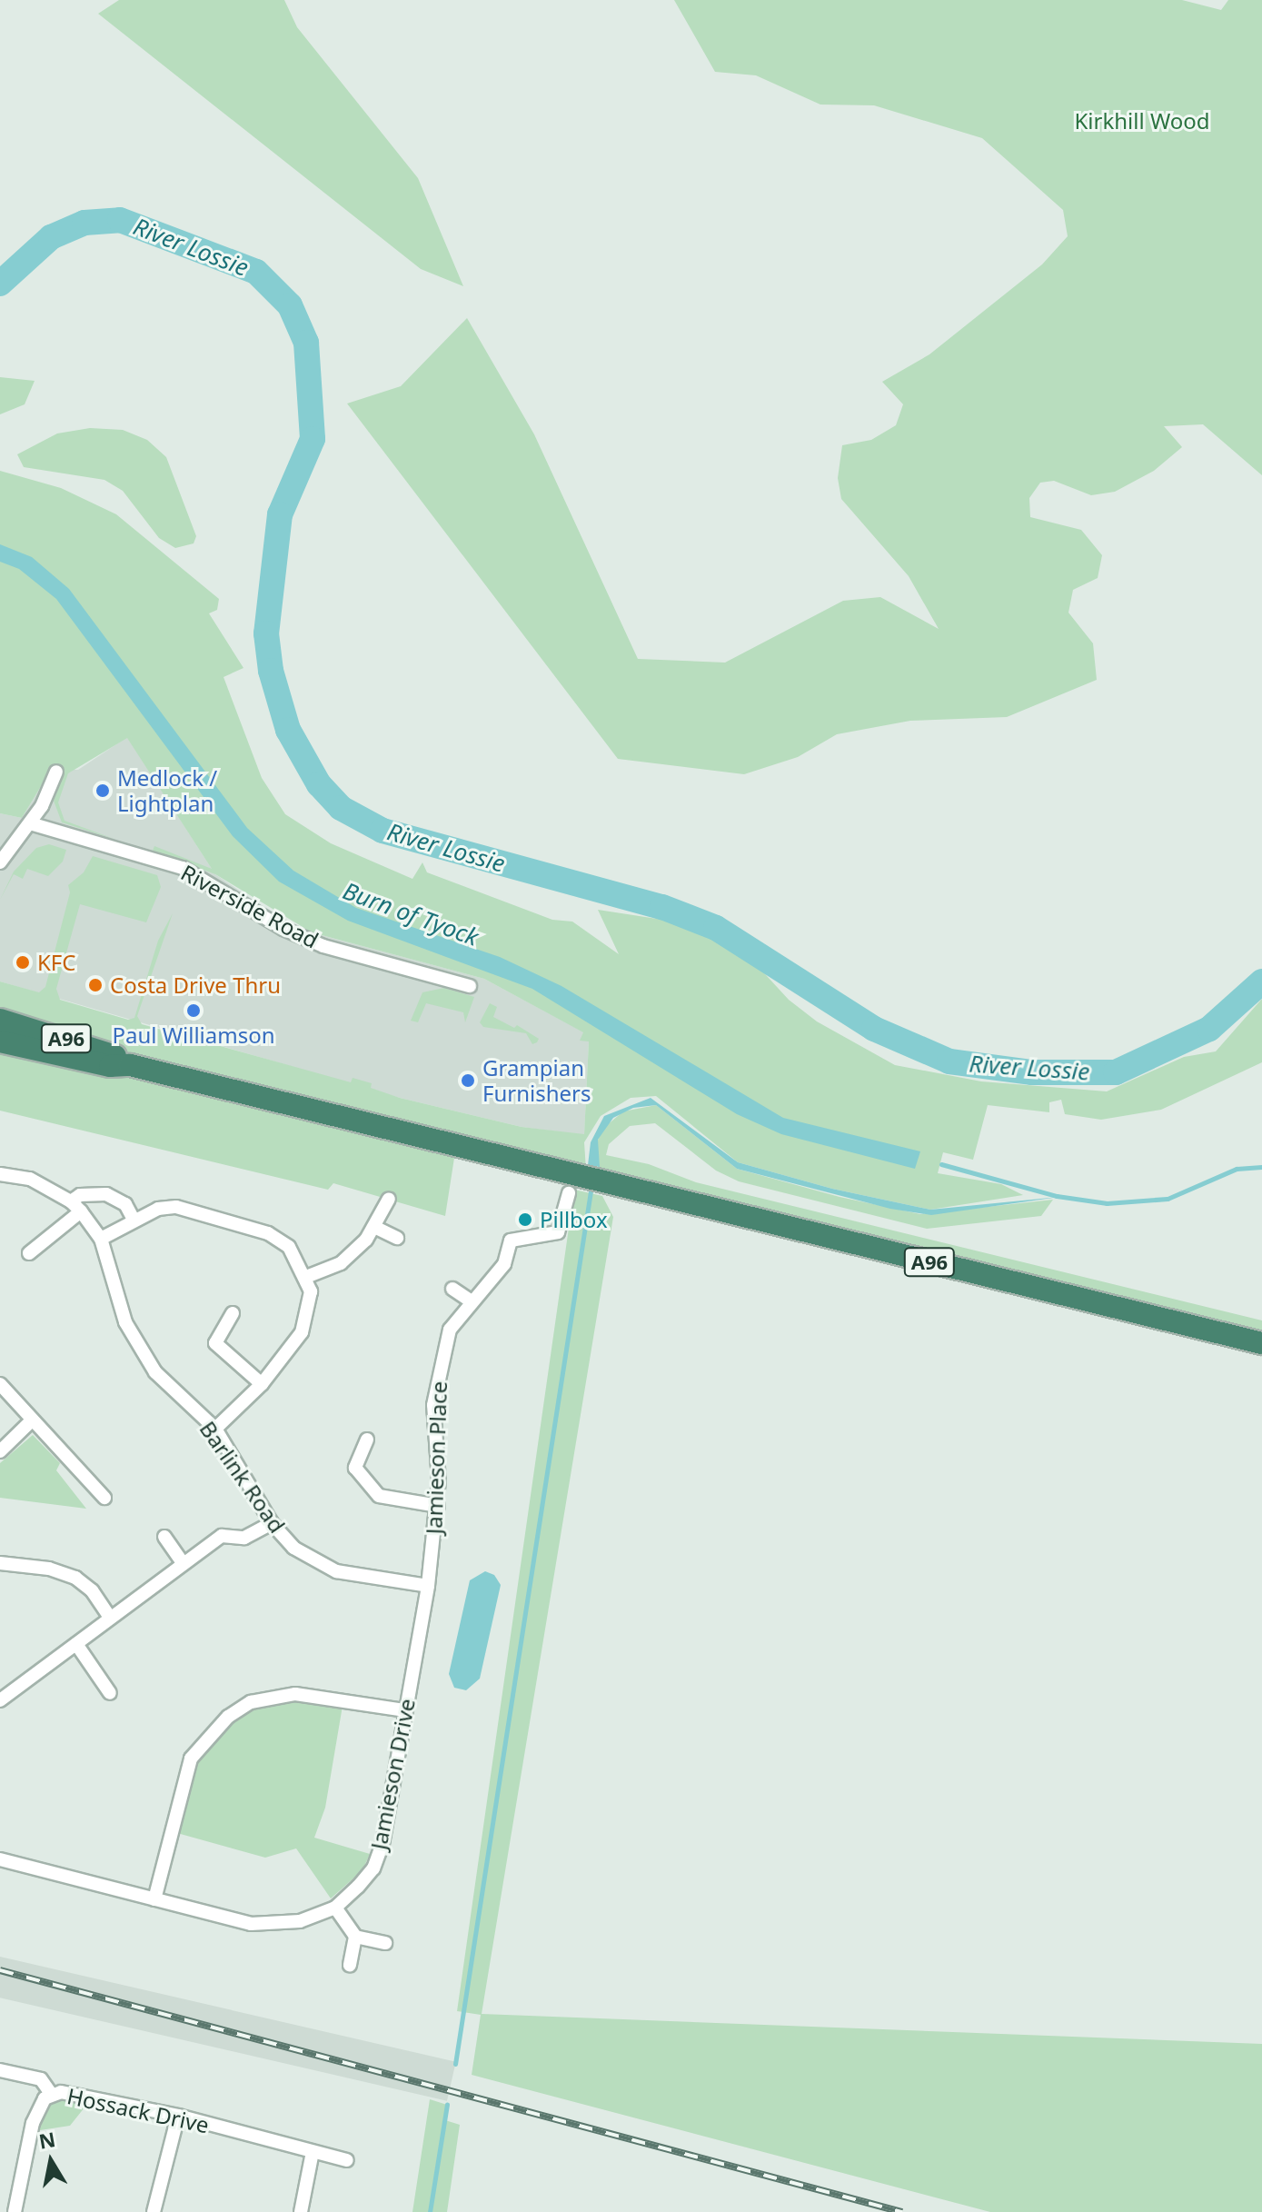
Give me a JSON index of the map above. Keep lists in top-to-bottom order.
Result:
{
  "streets": {
    "highway": ["A96"],
    "street": [
      "Riverside Road",
      "Jamieson Place",
      "Barlink Road",
      "Jamieson Drive",
      "Hossack Drive"
    ]
  },
  "crossings": [
    ["A96", "Jamieson Place"],
    ["Jamieson Place", "Barlink Road"],
    ["Jamieson Place", "Jamieson Drive"],
    ["Barlink Road", "Jamieson Drive"]
  ],
  "water": ["River Lossie", "Burn of Tyock"],
  "parks": ["Kirkhill Wood"],
  "places": [
    "Medlock / Lightplan",
    "KFC",
    "Costa Drive Thru",
    "Paul Williamson",
    "Grampian Furnishers",
    "Pillbox"
  ],
  "north": "top"
}
